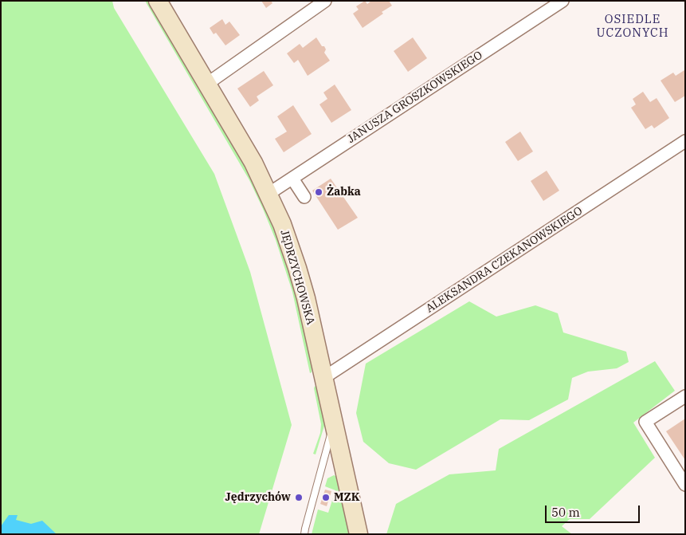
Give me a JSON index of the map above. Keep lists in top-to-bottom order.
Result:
{
  "streets": {
    "main road": ["JĘDRZYCHOWSKA"],
    "street": ["JANUSZA GROSZKOWSKIEGO", "ALEKSANDRA CZEKANOWSKIEGO"]
  },
  "crossings": [
    ["JANUSZA GROSZKOWSKIEGO", "JĘDRZYCHOWSKA"],
    ["ALEKSANDRA CZEKANOWSKIEGO", "JĘDRZYCHOWSKA"]
  ],
  "districts": ["OSIEDLE UCZONYCH"],
  "places": ["Żabka", "Jędrzychów", "MZK"],
  "scale_bar": "50 m"
}
